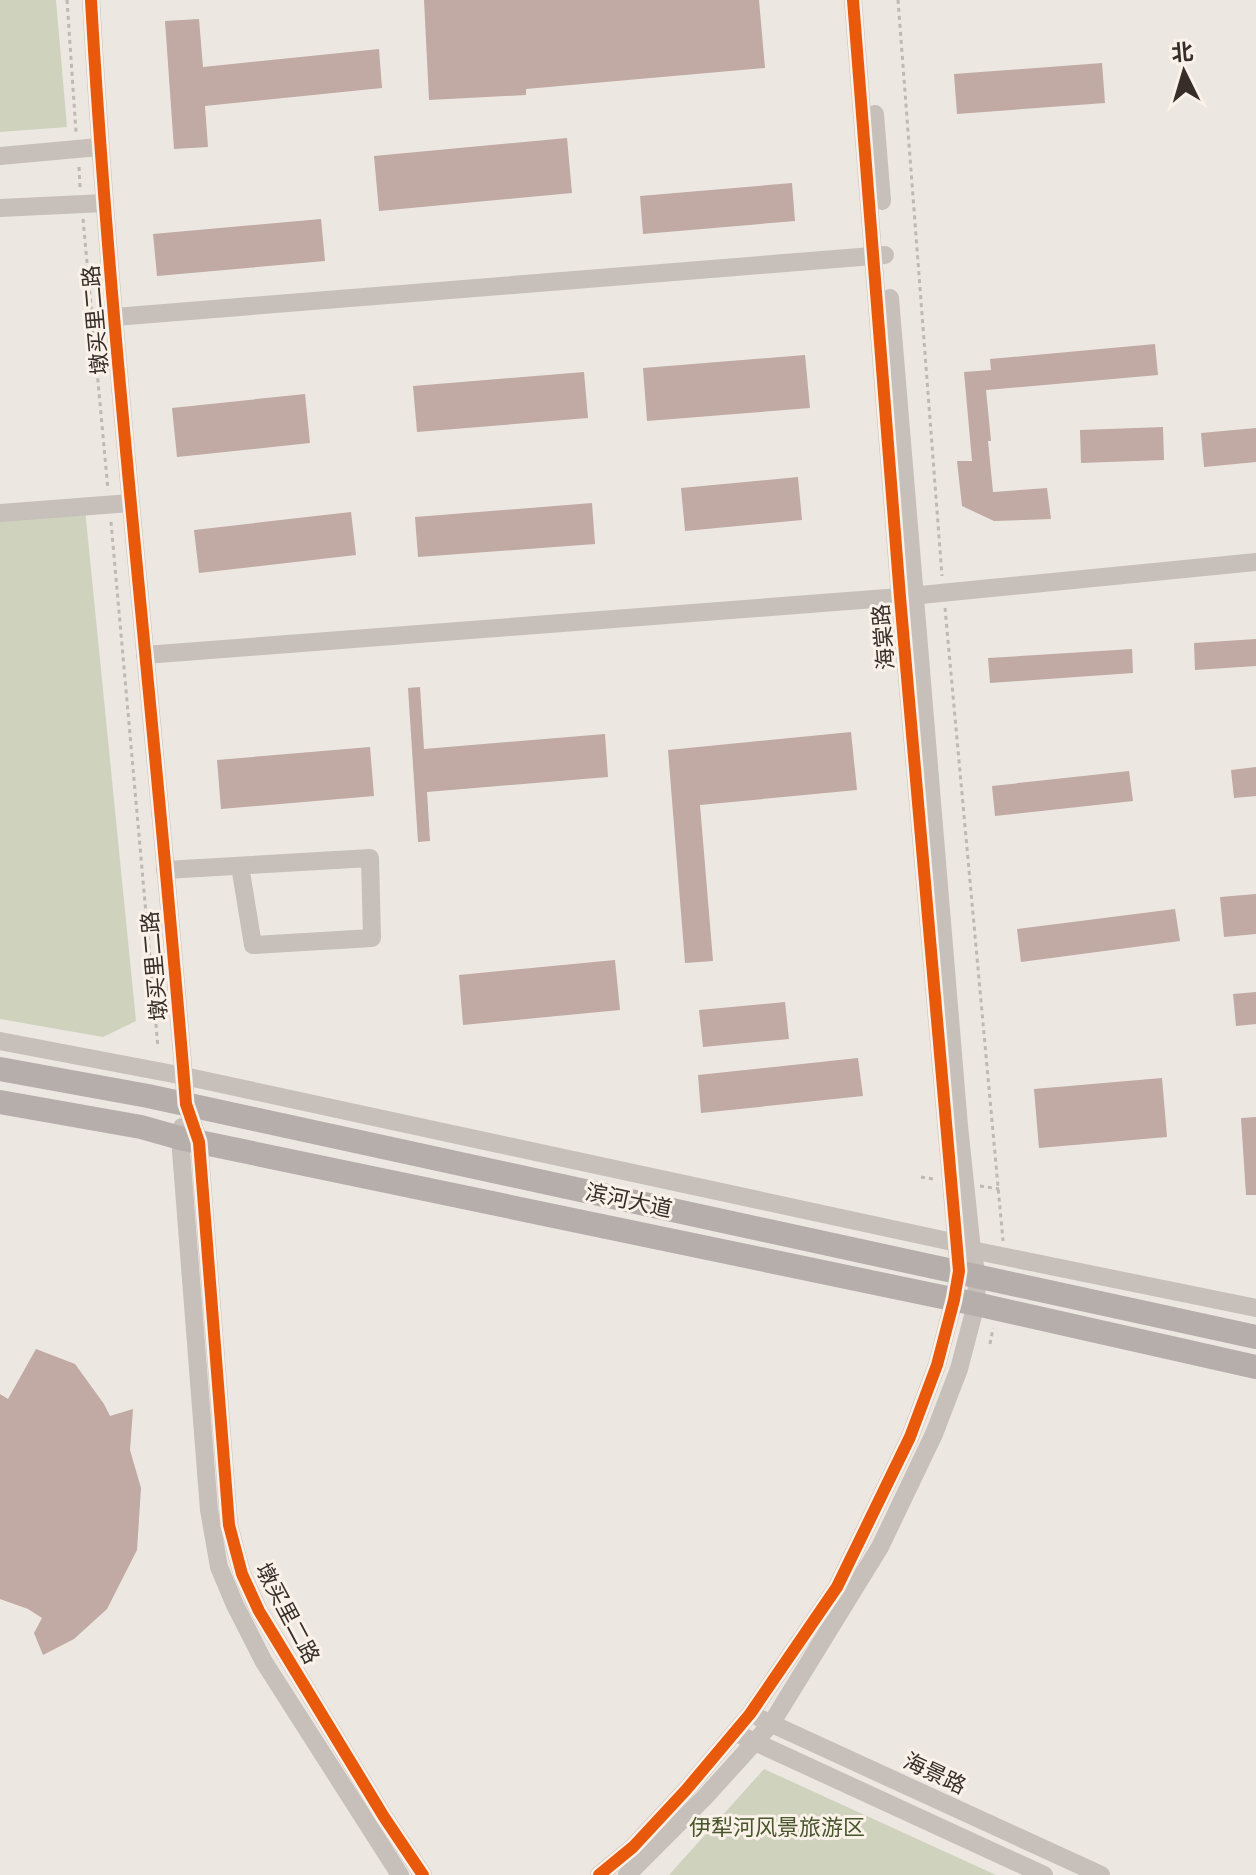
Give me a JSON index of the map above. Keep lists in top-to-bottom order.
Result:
{
  "streets": {
    "main road": ["滨河大道"],
    "street": ["墩买里二路", "海棠路", "海景路"]
  },
  "crossings": [
    ["墩买里二路", "滨河大道"],
    ["海棠路", "滨河大道"]
  ],
  "parks": ["伊犁河风景旅游区"],
  "north": "top"
}
